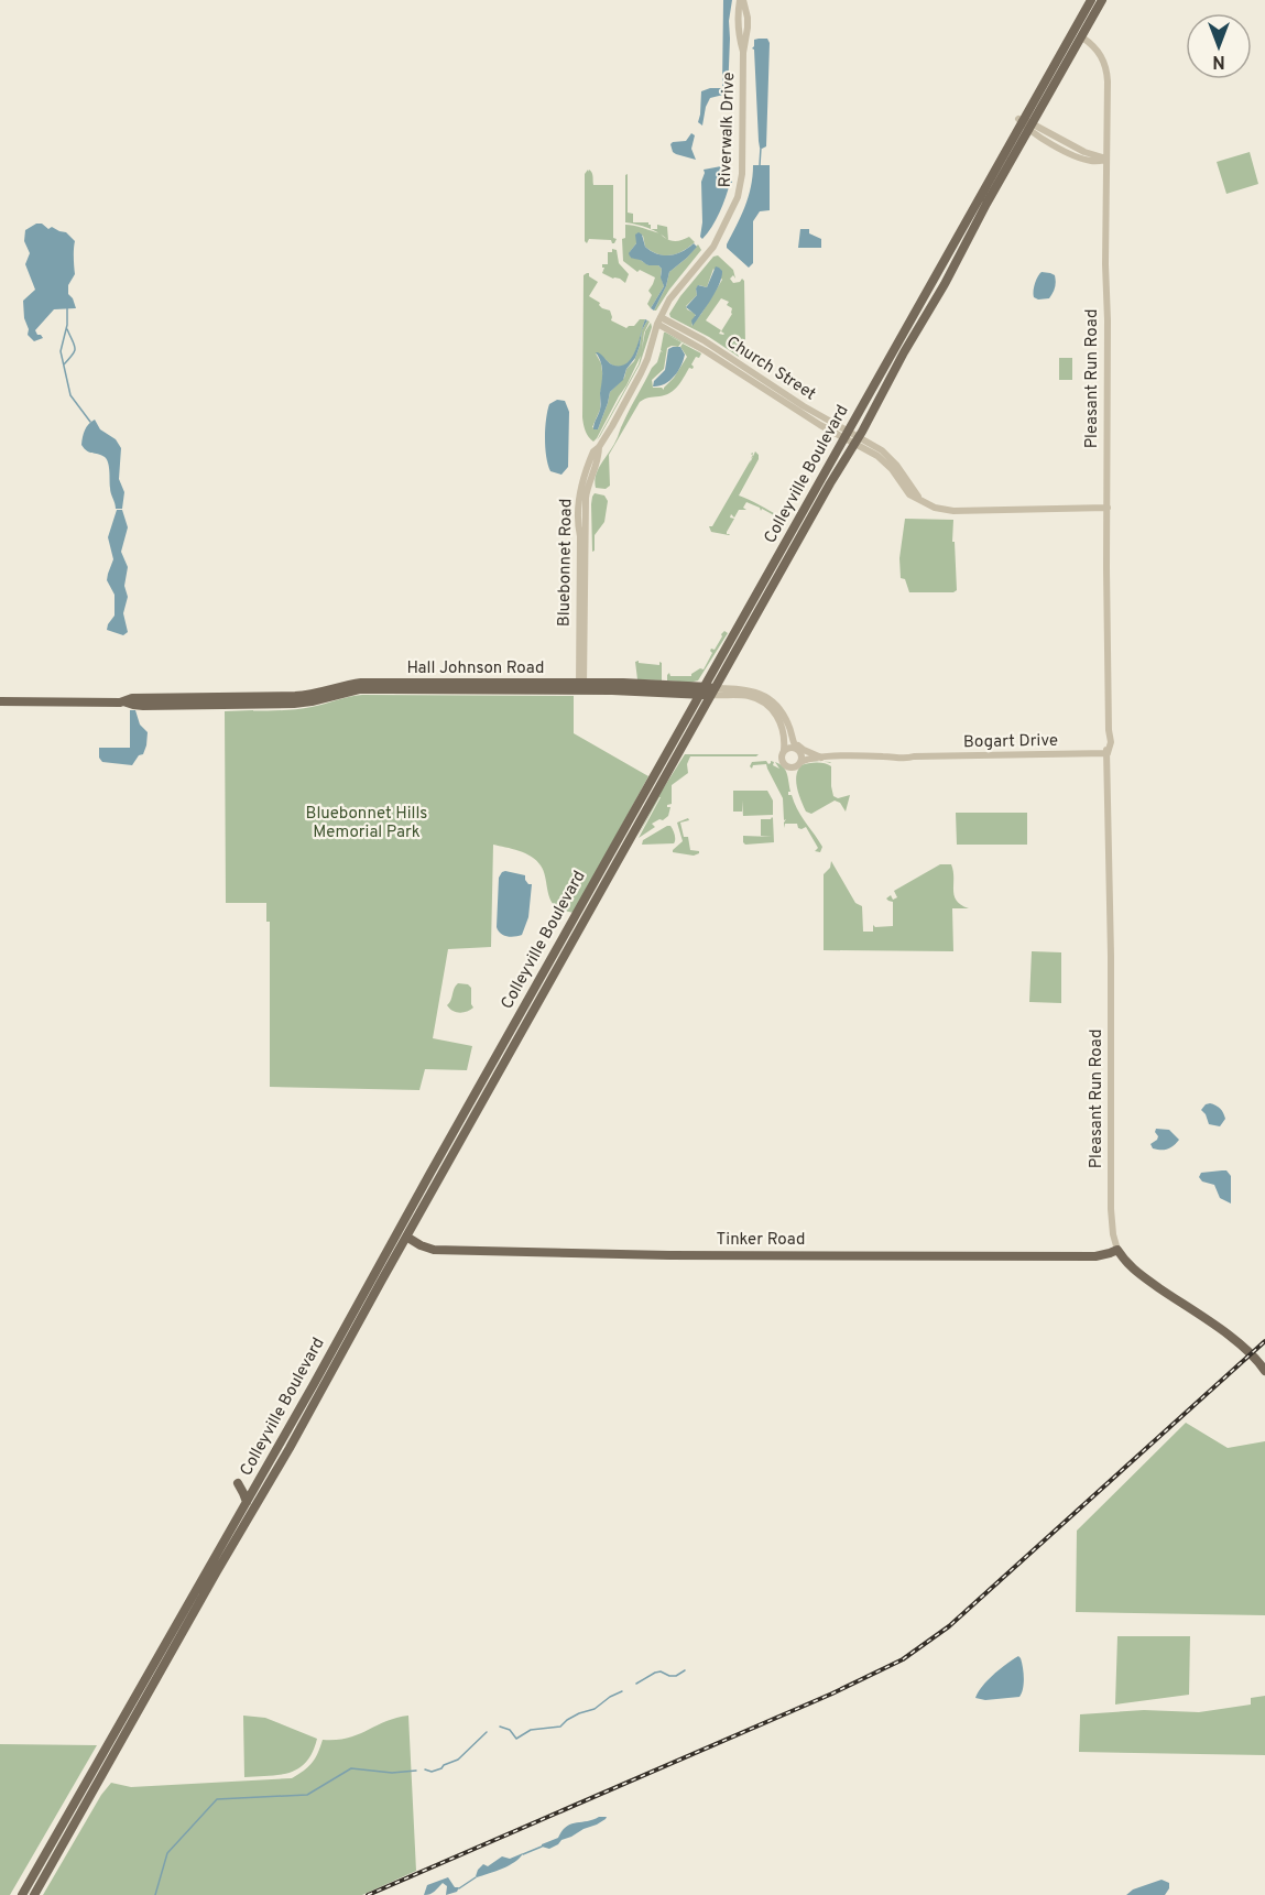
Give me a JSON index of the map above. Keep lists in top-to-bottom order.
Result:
{
  "streets": {
    "main road": ["Colleyville Boulevard", "Hall Johnson Road", "Tinker Road"],
    "street": [
      "Riverwalk Drive",
      "Church Street",
      "Pleasant Run Road",
      "Bluebonnet Road",
      "Bogart Drive"
    ]
  },
  "crossings": [
    ["Riverwalk Drive", "Church Street"],
    ["Riverwalk Drive", "Bluebonnet Road"],
    ["Church Street", "Pleasant Run Road"],
    ["Church Street", "Colleyville Boulevard"],
    ["Pleasant Run Road", "Colleyville Boulevard"],
    ["Pleasant Run Road", "Bogart Drive"],
    ["Pleasant Run Road", "Tinker Road"],
    ["Colleyville Boulevard", "Hall Johnson Road"],
    ["Colleyville Boulevard", "Tinker Road"],
    ["Bluebonnet Road", "Hall Johnson Road"],
    ["Hall Johnson Road", "Bogart Drive"]
  ],
  "parks": ["Bluebonnet Hills Memorial Park"],
  "north": "bottom"
}
